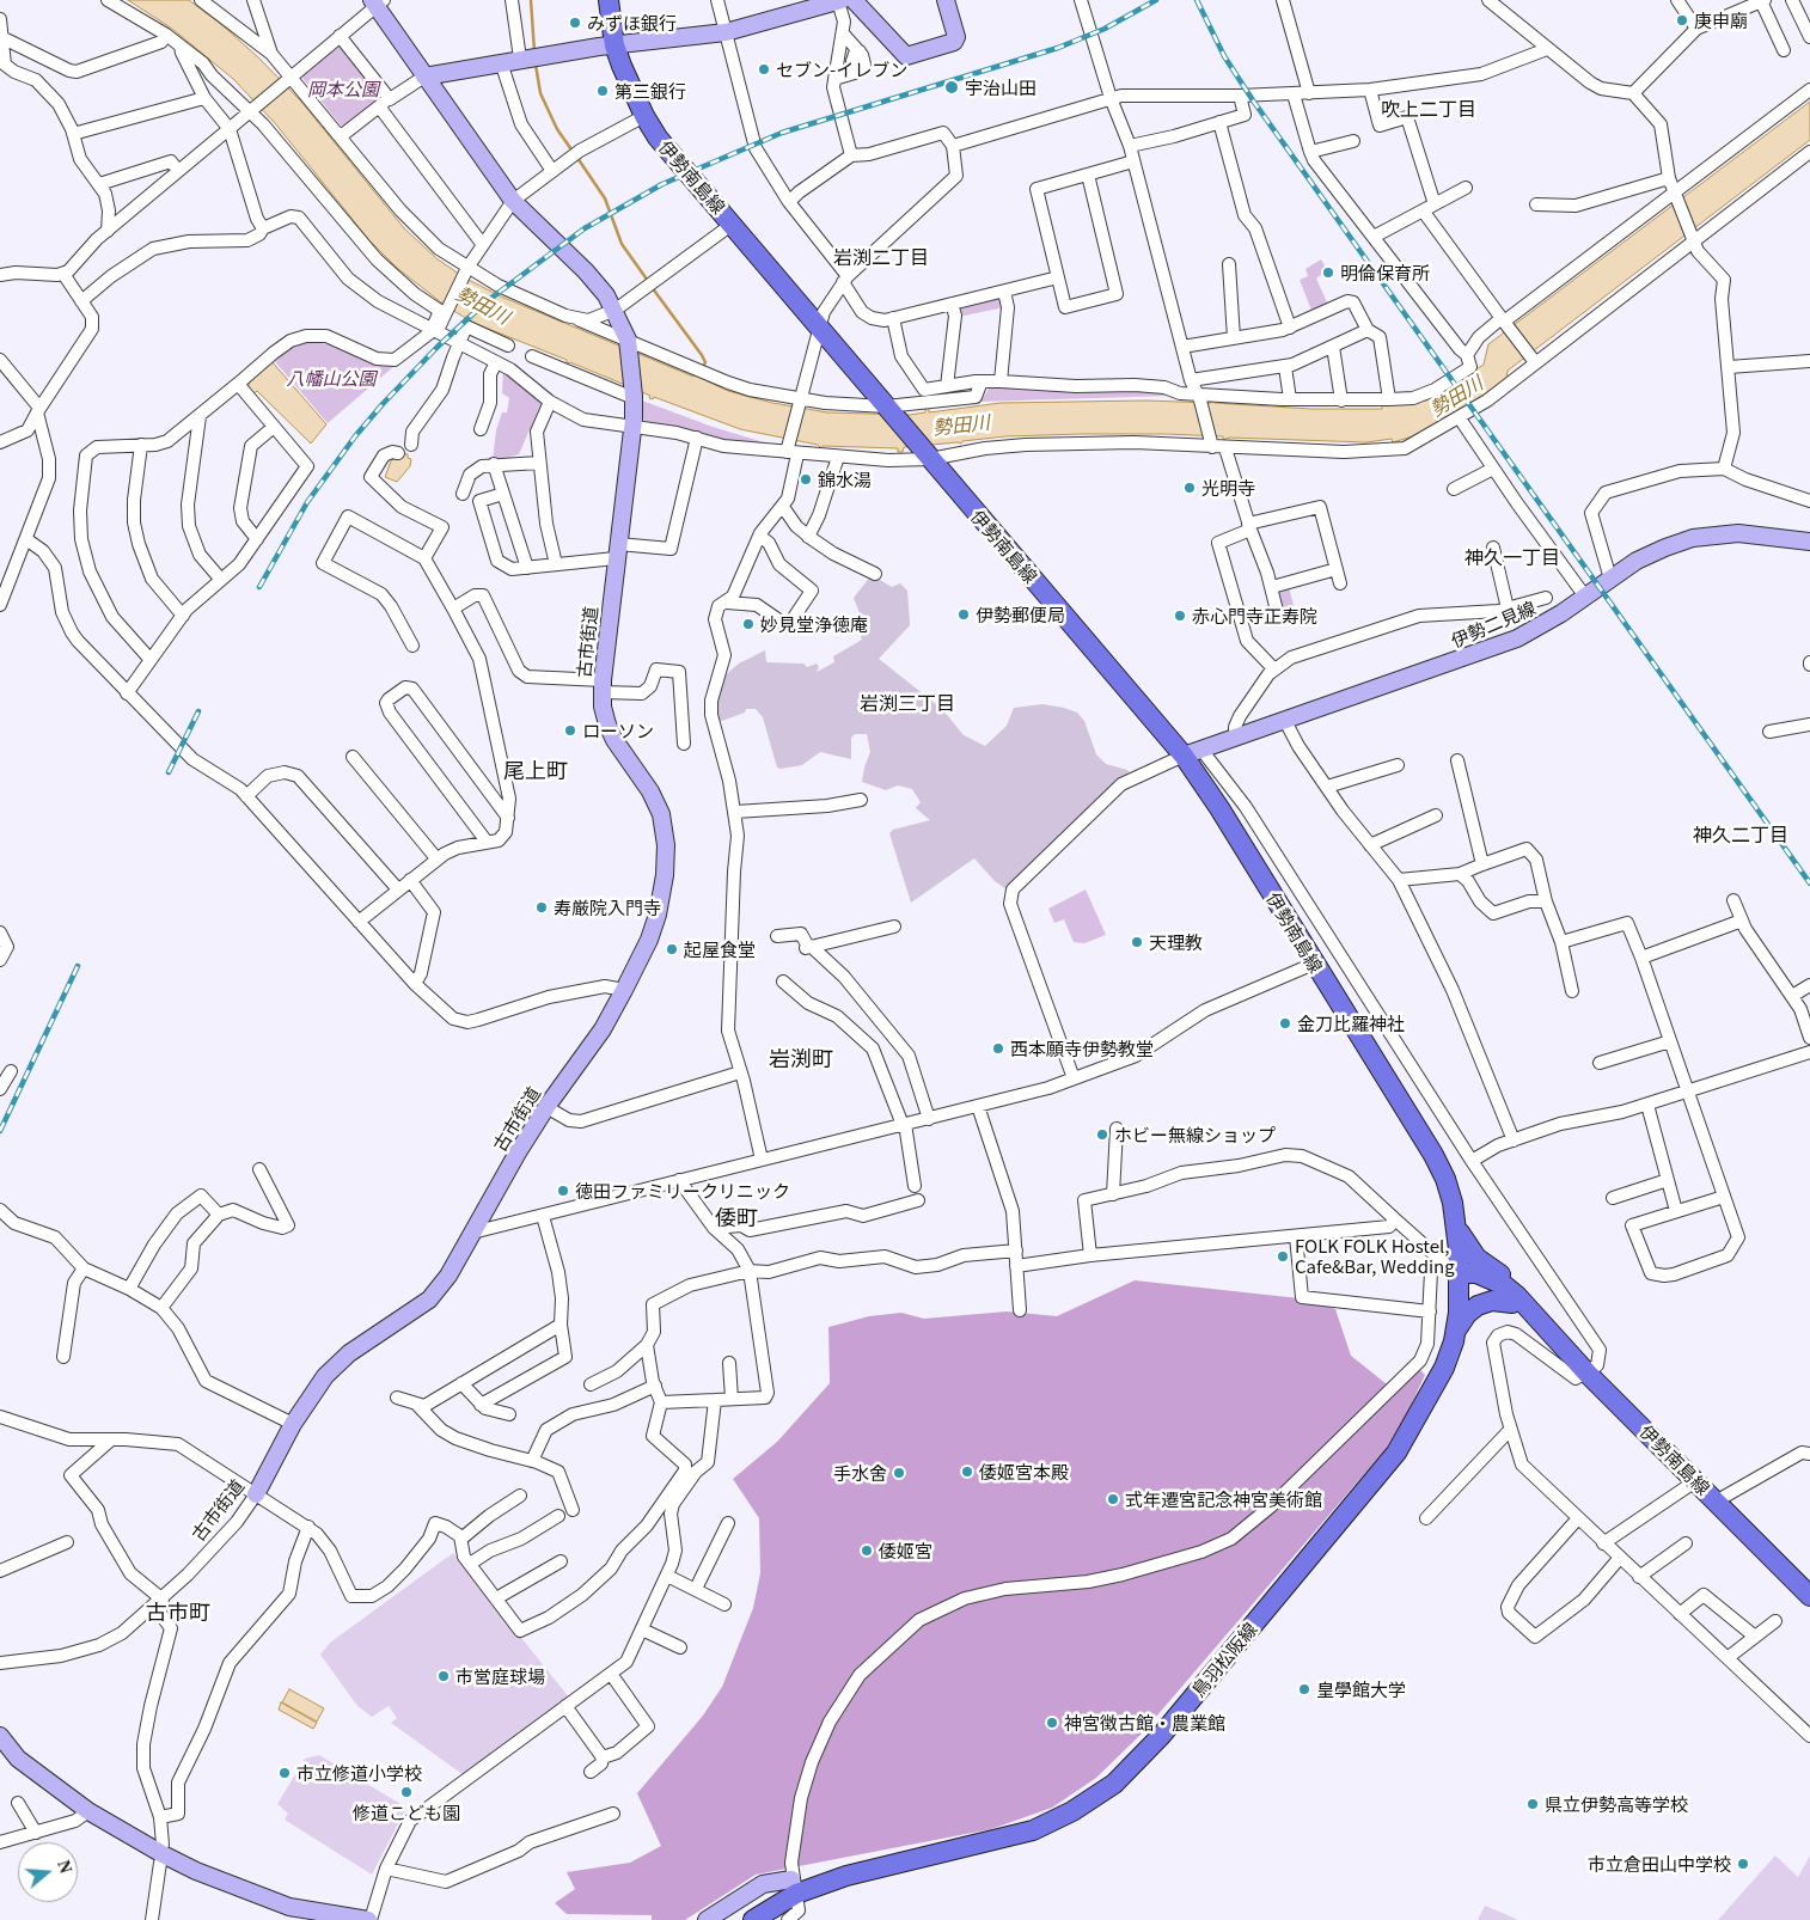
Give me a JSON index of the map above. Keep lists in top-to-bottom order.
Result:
{
  "streets": {
    "main road": ["伊勢南島線", "鳥羽松阪線"],
    "street": ["伊勢二見線", "古市街道"]
  },
  "crossings": [
    ["伊勢南島線", "伊勢二見線"],
    ["伊勢南島線", "鳥羽松阪線"]
  ],
  "districts": [
    "吹上二丁目",
    "岩渕二丁目",
    "神久一丁目",
    "岩渕三丁目",
    "尾上町",
    "神久二丁目",
    "岩渕町",
    "倭町",
    "古市町"
  ],
  "water": ["勢田川"],
  "parks": ["岡本公園", "八幡山公園"],
  "places": [
    "庚申廟",
    "みずほ銀行",
    "セブン-イレブン",
    "宇治山田",
    "第三銀行",
    "明倫保育所",
    "錦水湯",
    "光明寺",
    "伊勢郵便局",
    "赤心門寺正寿院",
    "妙見堂浄徳庵",
    "ローソン",
    "寿厳院入門寺",
    "天理教",
    "起屋食堂",
    "金刀比羅神社",
    "西本願寺伊勢教堂",
    "ホビー無線ショップ",
    "徳田ファミリークリニック",
    "FOLK FOLK Hostel, Cafe&Bar, Wedding",
    "倭姬宮本殿",
    "手水舍",
    "式年遷宮記念神宮美術館",
    "倭姬宮",
    "市営庭球場",
    "皇學館大学",
    "神宮徴古館・農業館",
    "市立修道小学校",
    "修道こども園",
    "県立伊勢高等学校",
    "市立倉田山中学校"
  ],
  "north": "right"
}
